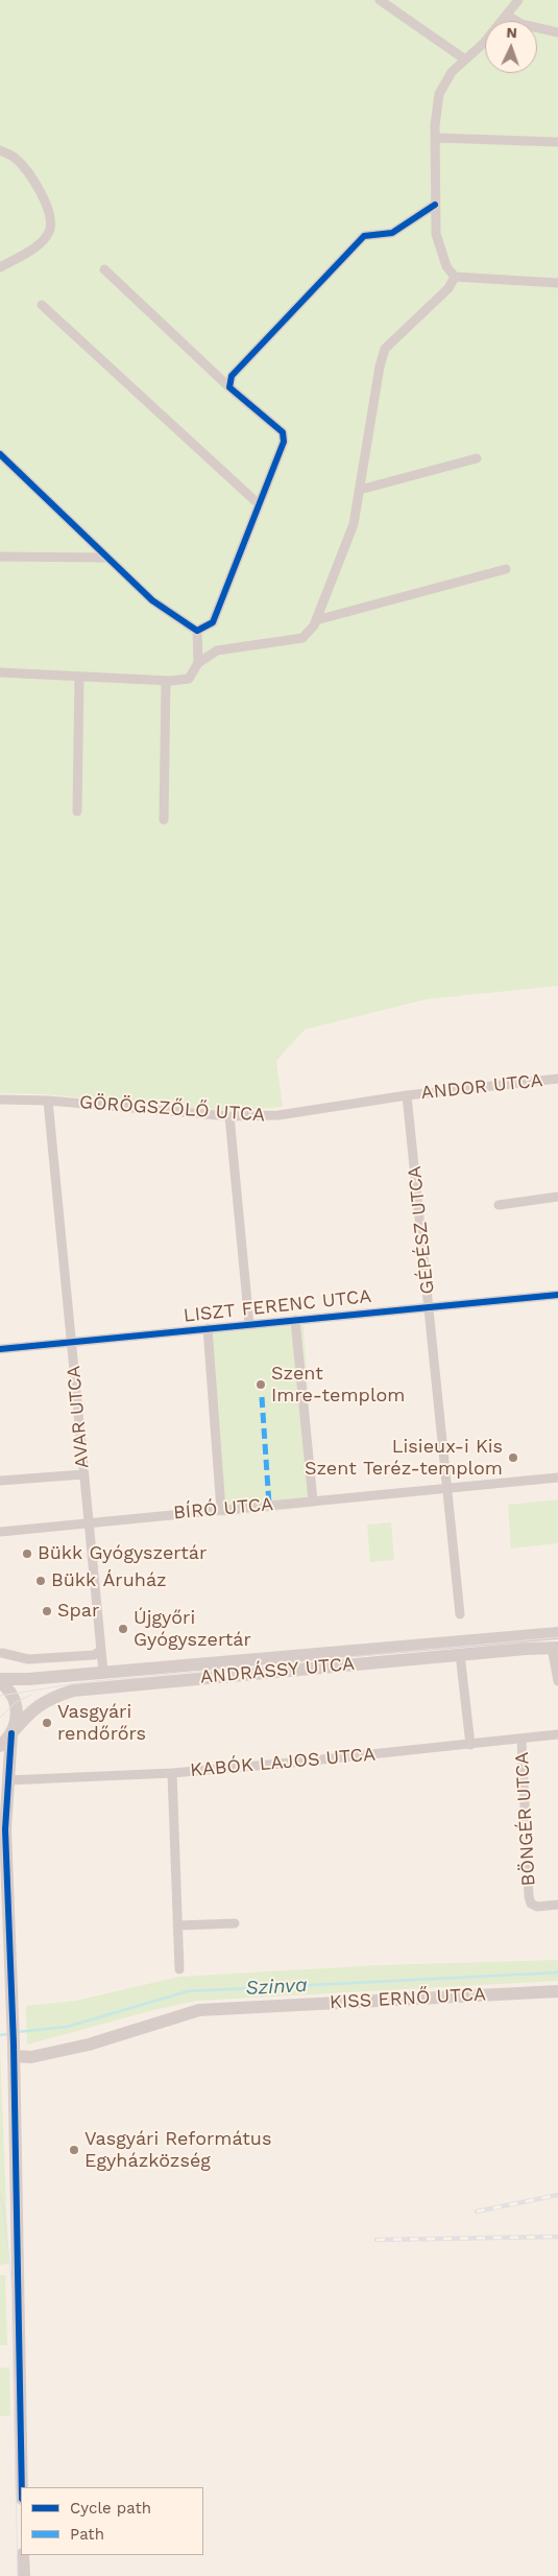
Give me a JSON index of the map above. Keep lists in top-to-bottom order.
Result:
{
  "streets": {
    "street": [
      "ANDOR UTCA",
      "GÖRÖGSZŐLŐ UTCA",
      "GÉPÉSZ UTCA",
      "LISZT FERENC UTCA",
      "AVAR UTCA",
      "BÍRÓ UTCA",
      "ANDRÁSSY UTCA",
      "KABÓK LAJOS UTCA",
      "BÖNGÉR UTCA",
      "KISS ERNŐ UTCA"
    ]
  },
  "crossings": [
    ["ANDOR UTCA", "GÖRÖGSZŐLŐ UTCA"],
    ["ANDOR UTCA", "GÉPÉSZ UTCA"],
    ["GÖRÖGSZŐLŐ UTCA", "GÉPÉSZ UTCA"],
    ["GÖRÖGSZŐLŐ UTCA", "AVAR UTCA"],
    ["GÉPÉSZ UTCA", "LISZT FERENC UTCA"],
    ["GÉPÉSZ UTCA", "BÍRÓ UTCA"],
    ["LISZT FERENC UTCA", "AVAR UTCA"],
    ["AVAR UTCA", "BÍRÓ UTCA"],
    ["AVAR UTCA", "ANDRÁSSY UTCA"],
    ["KABÓK LAJOS UTCA", "BÖNGÉR UTCA"]
  ],
  "water": ["Szinva"],
  "places": [
    "Szent Imre-templom",
    "Lisieux-i Kis Szent Teréz-templom",
    "Bükk Gyógyszertár",
    "Bükk Áruház",
    "Spar",
    "Újgyőri Gyógyszertár",
    "Vasgyári rendőrőrs",
    "Vasgyári Református Egyházközség"
  ],
  "legend": ["Cycle path", "Path"],
  "north": "top"
}
